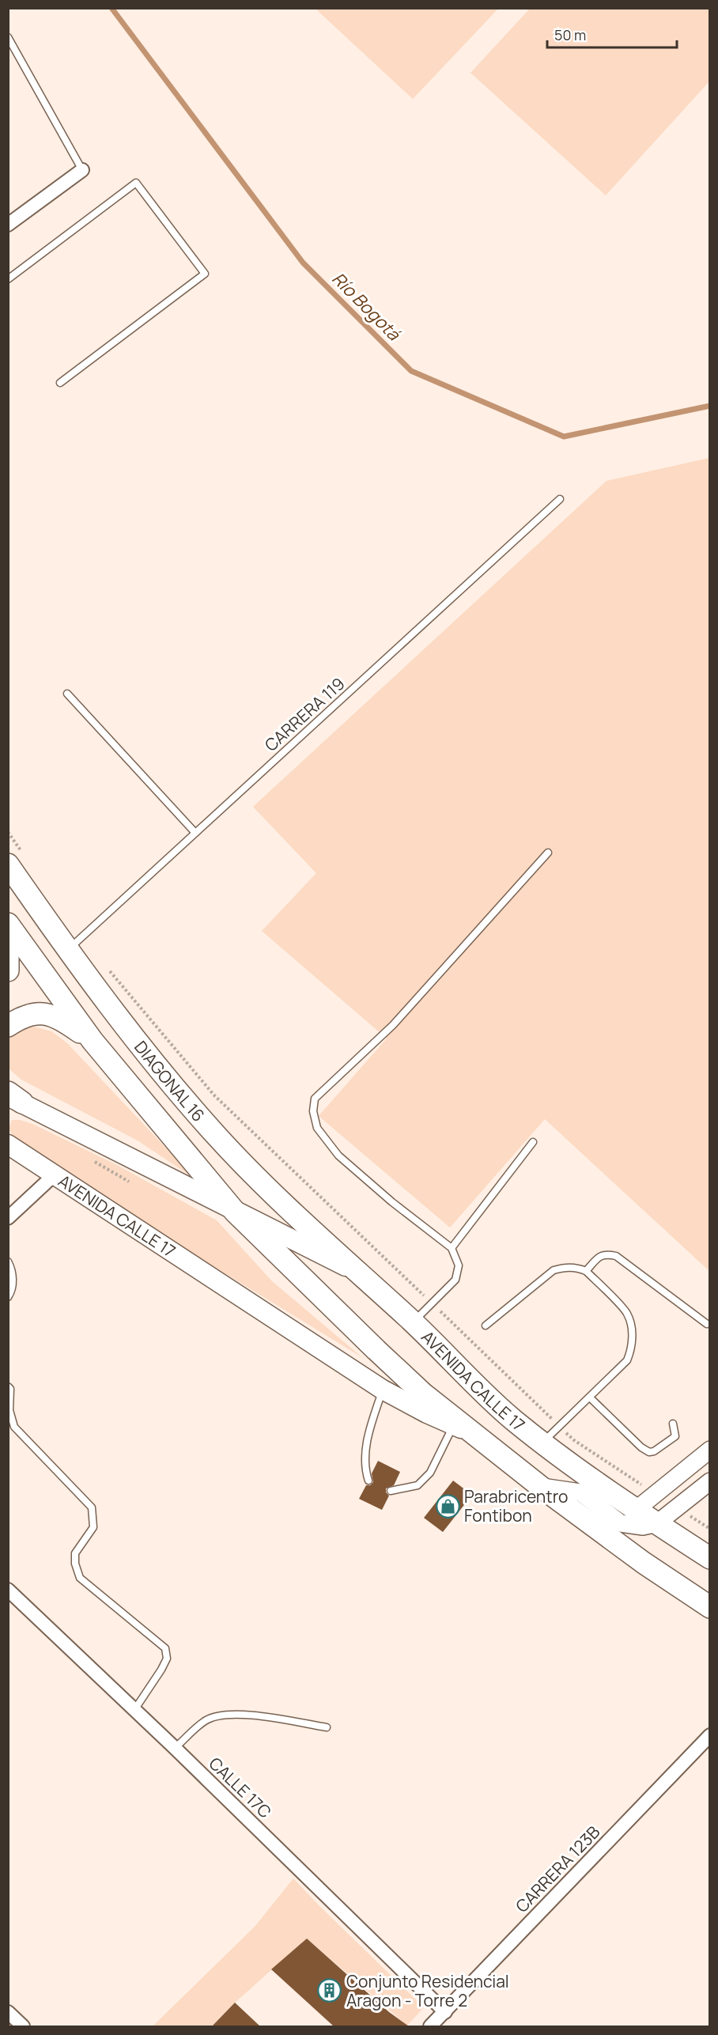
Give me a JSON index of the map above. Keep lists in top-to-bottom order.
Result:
{
  "streets": {
    "main road": ["DIAGONAL 16", "AVENIDA CALLE 17"],
    "street": ["CALLE 17C", "CARRERA 123B"],
    "lane": ["CARRERA 119"]
  },
  "crossings": [
    ["CARRERA 119", "DIAGONAL 16"],
    ["DIAGONAL 16", "AVENIDA CALLE 17"],
    ["CALLE 17C", "CARRERA 123B"]
  ],
  "water": ["Río Bogotá"],
  "places": {
    "shop": ["Parabricentro Fontibon"],
    "building": ["Conjunto Residencial Aragon - Torre 2"]
  },
  "scale_bar": "50 m"
}
